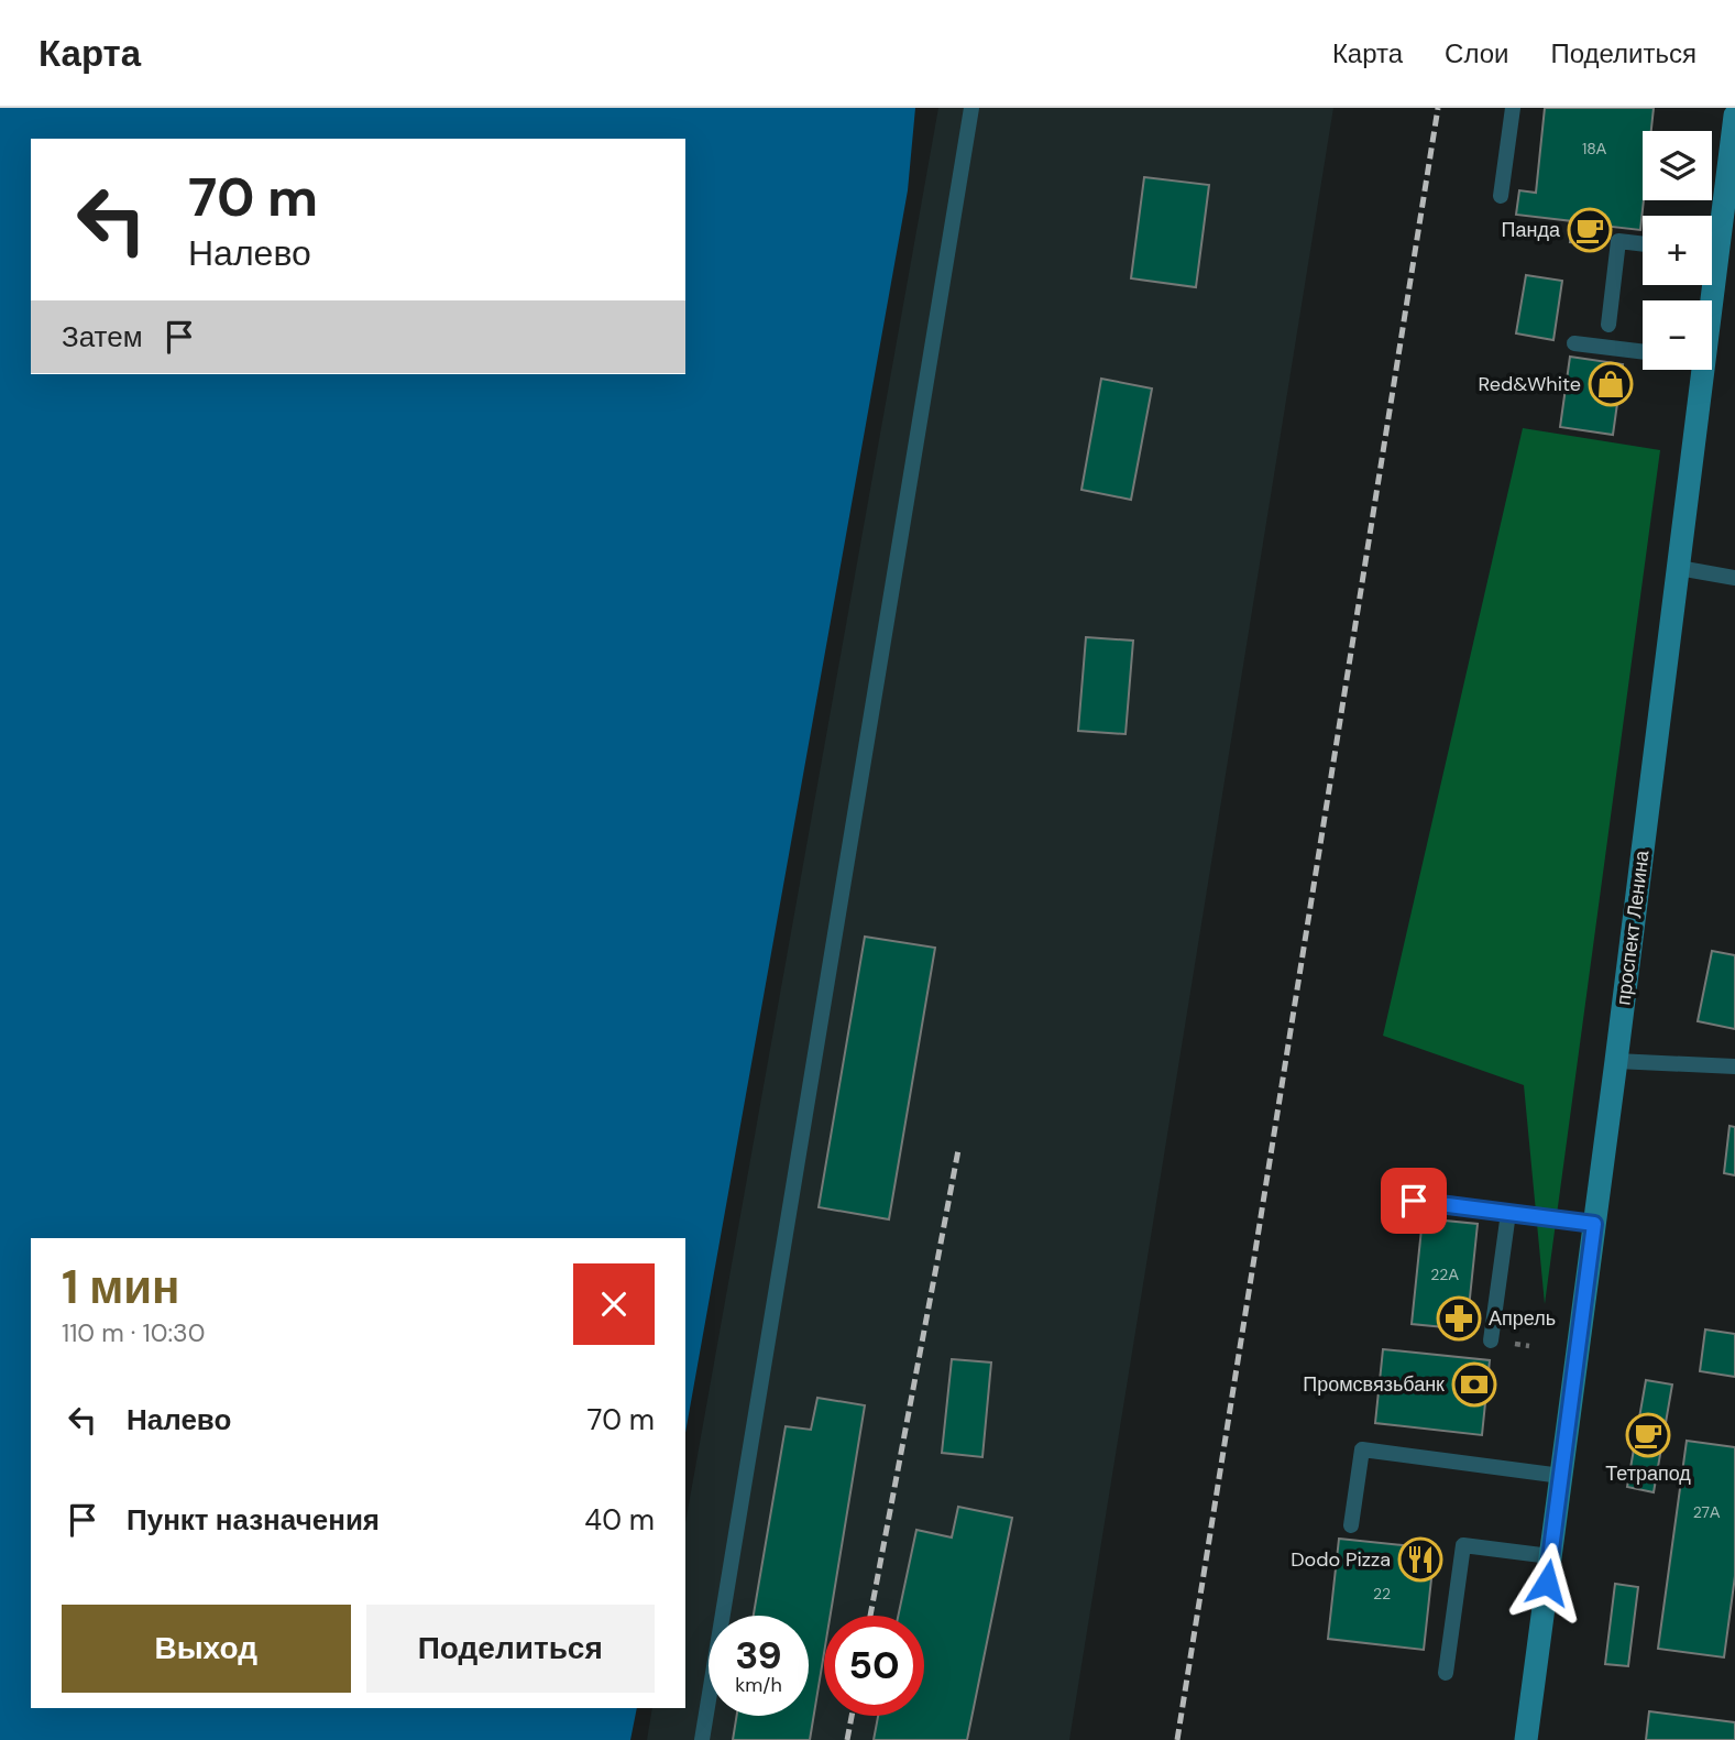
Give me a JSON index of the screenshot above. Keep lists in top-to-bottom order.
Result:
{
  "streets": {
    "main road": ["проспект Ленина"]
  },
  "places": {
    "cafe": ["Панда", "Тетрапод"],
    "shop": ["Red&White"],
    "pharmacy": ["Апрель"],
    "bank": ["Промсвязьбанк"],
    "restaurant": ["Dodo Pizza"]
  },
  "house_numbers": [
    "18А",
    "22А",
    "27А",
    "22"
  ],
  "page": {
    "header": "Карта",
    "nav": ["Карта", "Слои", "Поделиться"],
    "map_buttons": ["+", "−"],
    "turn": ["70 m", "Налево"],
    "then": "Затем",
    "heading": ["1 мин", "110 m · 10:30"],
    "list": [
      {
        "name": "Налево",
        "value": "70 m"
      },
      {
        "name": "Пункт назначения",
        "value": "40 m"
      }
    ],
    "buttons": ["Выход", "Поделиться"],
    "speed": "39 km/h",
    "limit": "50"
  }
}
